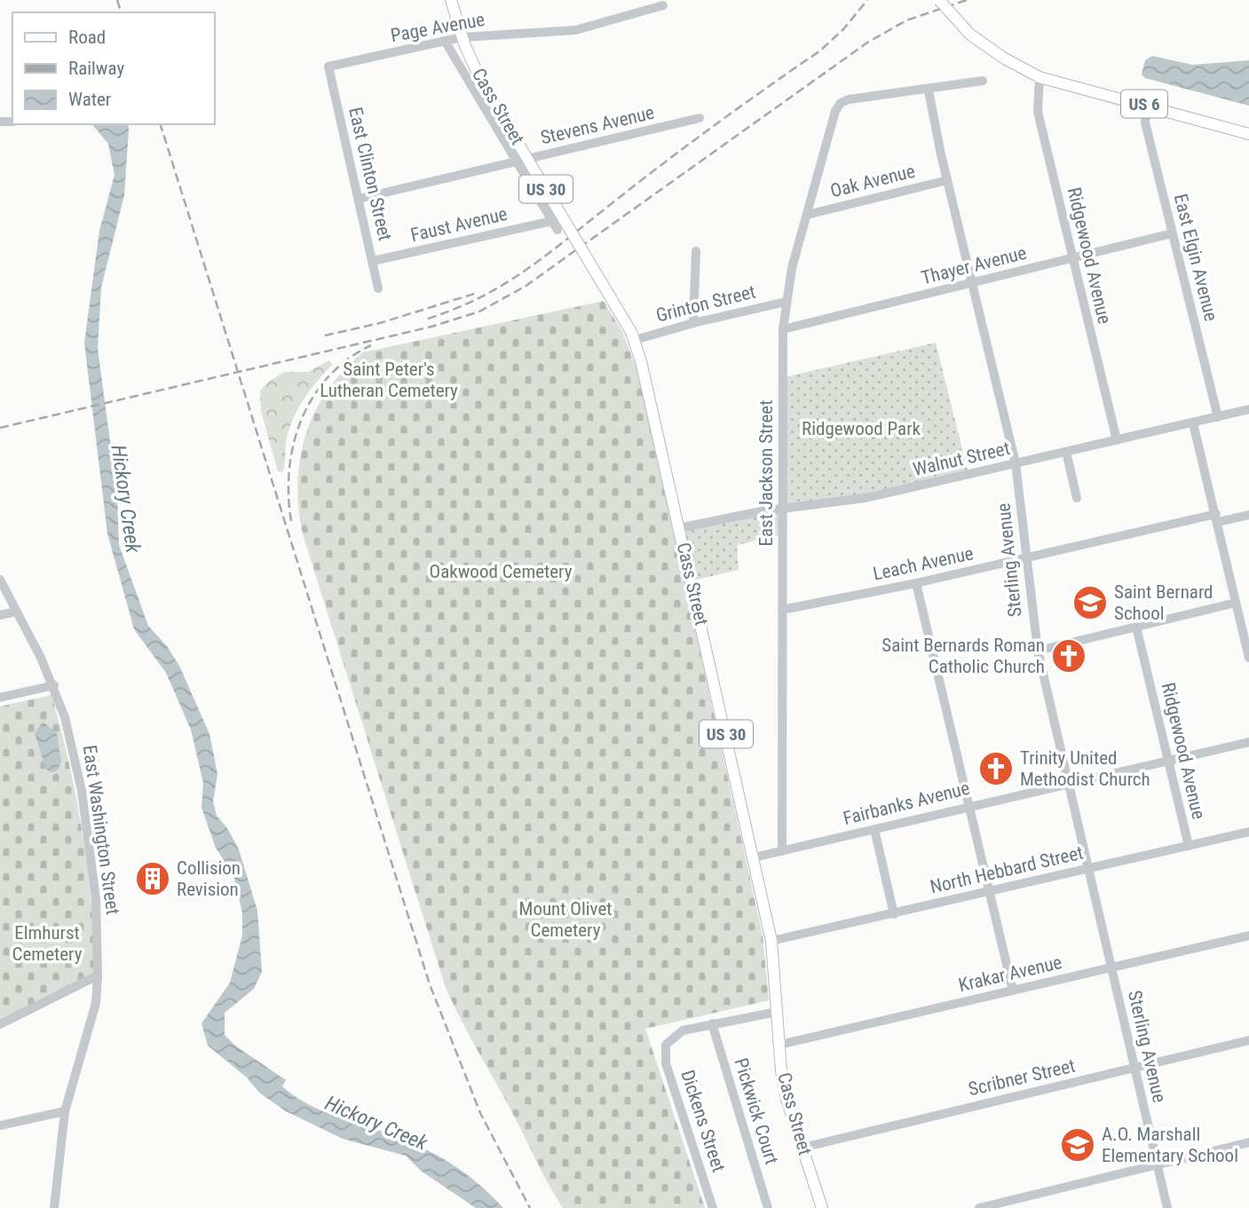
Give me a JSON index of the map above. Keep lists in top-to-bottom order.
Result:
{
  "streets": {
    "main road": ["US 6", "Cass Street", "US 30"],
    "street": [
      "Page Avenue",
      "Stevens Avenue",
      "East Clinton Street",
      "Oak Avenue",
      "Faust Avenue",
      "Ridgewood Avenue",
      "East Elgin Avenue",
      "Thayer Avenue",
      "Grinton Street",
      "Walnut Street",
      "East Jackson Street",
      "Sterling Avenue",
      "Leach Avenue",
      "Fairbanks Avenue",
      "East Washington Street",
      "North Hebbard Street",
      "Krakar Avenue",
      "Scribner Street",
      "Pickwick Court",
      "Dickens Street"
    ]
  },
  "crossings": [
    ["Page Avenue", "Cass Street"],
    ["Page Avenue", "East Clinton Street"],
    ["US 6", "Ridgewood Avenue"],
    ["US 6", "East Elgin Avenue"],
    ["Cass Street", "Grinton Street"],
    ["Cass Street", "Walnut Street"],
    ["Cass Street", "Fairbanks Avenue"],
    ["Cass Street", "North Hebbard Street"],
    ["Cass Street", "Krakar Avenue"],
    ["Cass Street", "Scribner Street"],
    ["Stevens Avenue", "East Clinton Street"],
    ["East Clinton Street", "Faust Avenue"],
    ["Oak Avenue", "East Jackson Street"],
    ["Oak Avenue", "Sterling Avenue"],
    ["Ridgewood Avenue", "Thayer Avenue"],
    ["Ridgewood Avenue", "Walnut Street"],
    ["Ridgewood Avenue", "Fairbanks Avenue"],
    ["Ridgewood Avenue", "North Hebbard Street"],
    ["East Elgin Avenue", "Thayer Avenue"],
    ["East Elgin Avenue", "Walnut Street"],
    ["Thayer Avenue", "East Jackson Street"],
    ["Thayer Avenue", "Sterling Avenue"],
    ["Grinton Street", "East Jackson Street"],
    ["Walnut Street", "East Jackson Street"],
    ["Walnut Street", "Sterling Avenue"],
    ["East Jackson Street", "Sterling Avenue"],
    ["East Jackson Street", "Leach Avenue"],
    ["East Jackson Street", "Fairbanks Avenue"],
    ["Sterling Avenue", "Leach Avenue"],
    ["Sterling Avenue", "Fairbanks Avenue"],
    ["Sterling Avenue", "North Hebbard Street"],
    ["Sterling Avenue", "Krakar Avenue"],
    ["Sterling Avenue", "Scribner Street"],
    ["Pickwick Court", "Dickens Street"]
  ],
  "water": ["Hickory Creek"],
  "parks": [
    "Saint Peter's Lutheran Cemetery",
    "Ridgewood Park",
    "Oakwood Cemetery",
    "Mount Olivet Cemetery",
    "Elmhurst Cemetery"
  ],
  "places": {
    "school or university": ["Saint Bernard School", "A.O. Marshall Elementary School"],
    "church": ["Saint Bernards Roman Catholic Church", "Trinity United Methodist Church"],
    "building": ["Collision Revision"]
  },
  "legend": ["Road", "Railway", "Water"]
}
